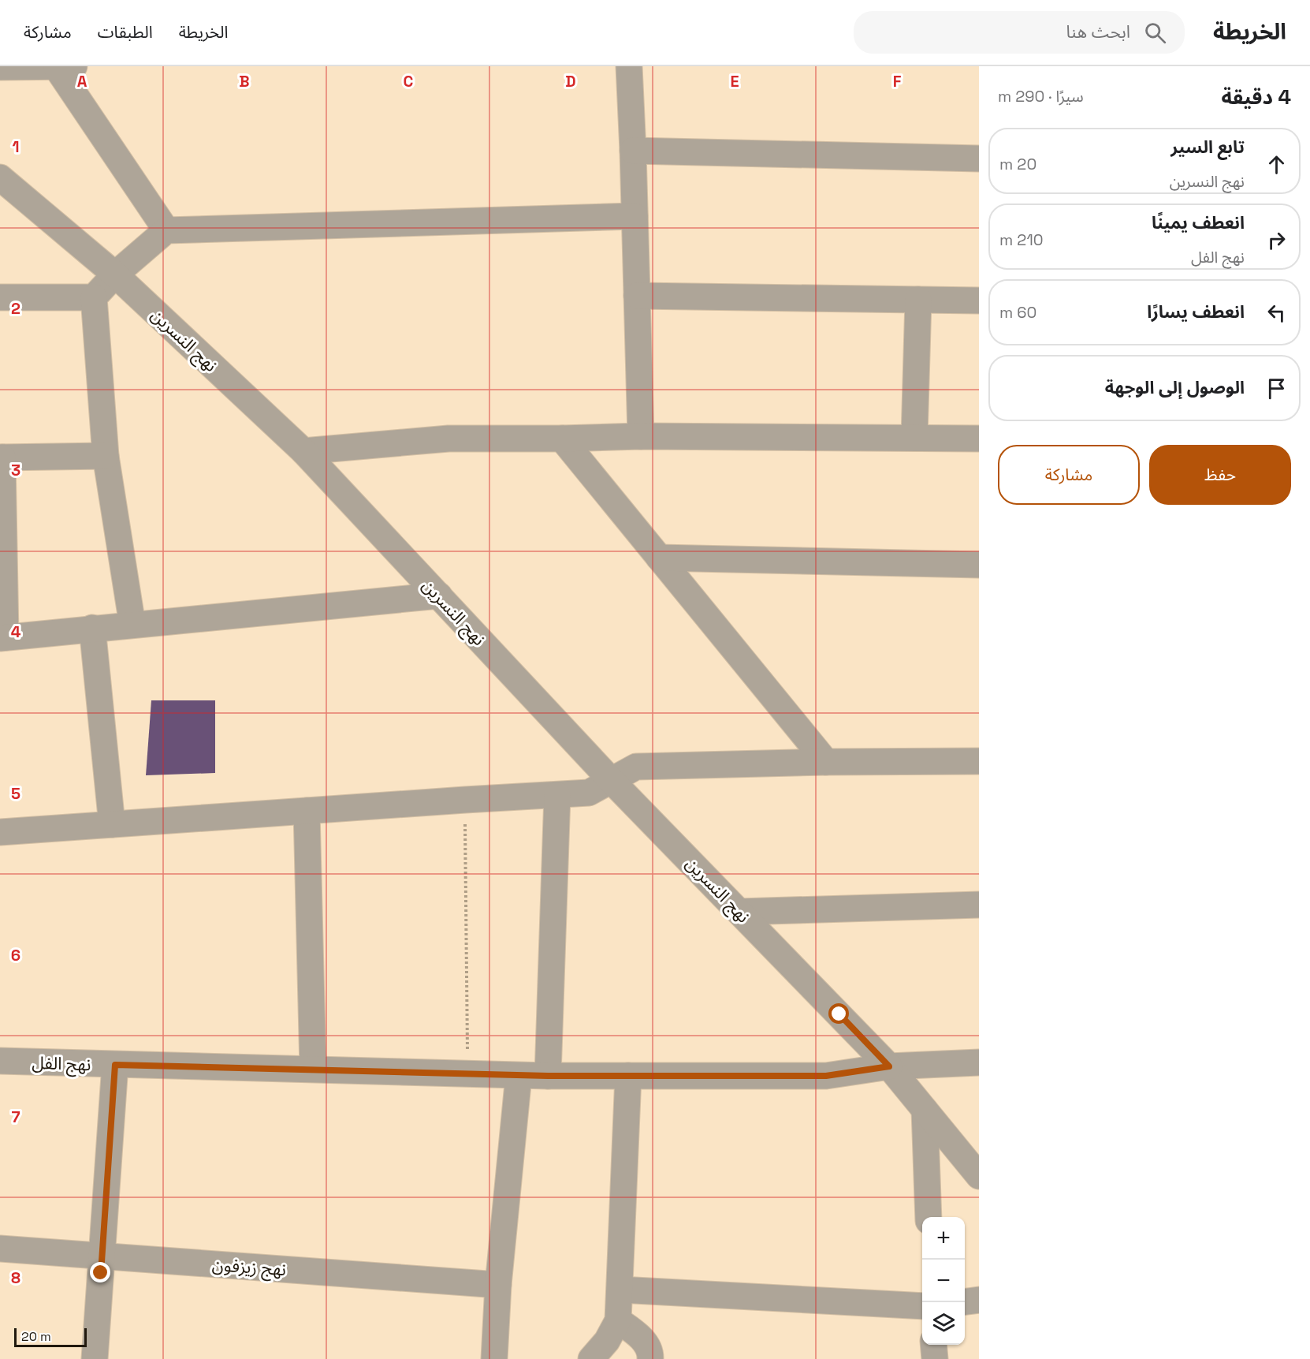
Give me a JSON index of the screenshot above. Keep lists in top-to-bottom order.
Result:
{
  "streets": {
    "street": ["نهج النسرين", "نهج الفل", "نهج زيزفون"]
  },
  "crossings": [
    ["نهج النسرين", "نهج الفل"]
  ],
  "scale_bar": "20 m",
  "page": {
    "header": "الخريطة",
    "search": "ابحث هنا",
    "nav": ["الخريطة", "الطبقات", "مشاركة"],
    "heading": ["4 دقيقة", "سيرًا · 290 m"],
    "list": [
      ["تابع السير", "نهج النسرين", "20 m"],
      ["انعطف يمينًا", "نهج الفل", "210 m"],
      ["انعطف يسارًا", "60 m"],
      "الوصول إلى الوجهة"
    ],
    "buttons": ["حفظ", "مشاركة"],
    "map_buttons": ["+", "−"],
    "scale": "20 m"
  },
  "grid": {
    "columns": [
      "A",
      "B",
      "C",
      "D",
      "E",
      "F"
    ],
    "rows": [
      "1",
      "2",
      "3",
      "4",
      "5",
      "6",
      "7",
      "8"
    ]
  }
}
